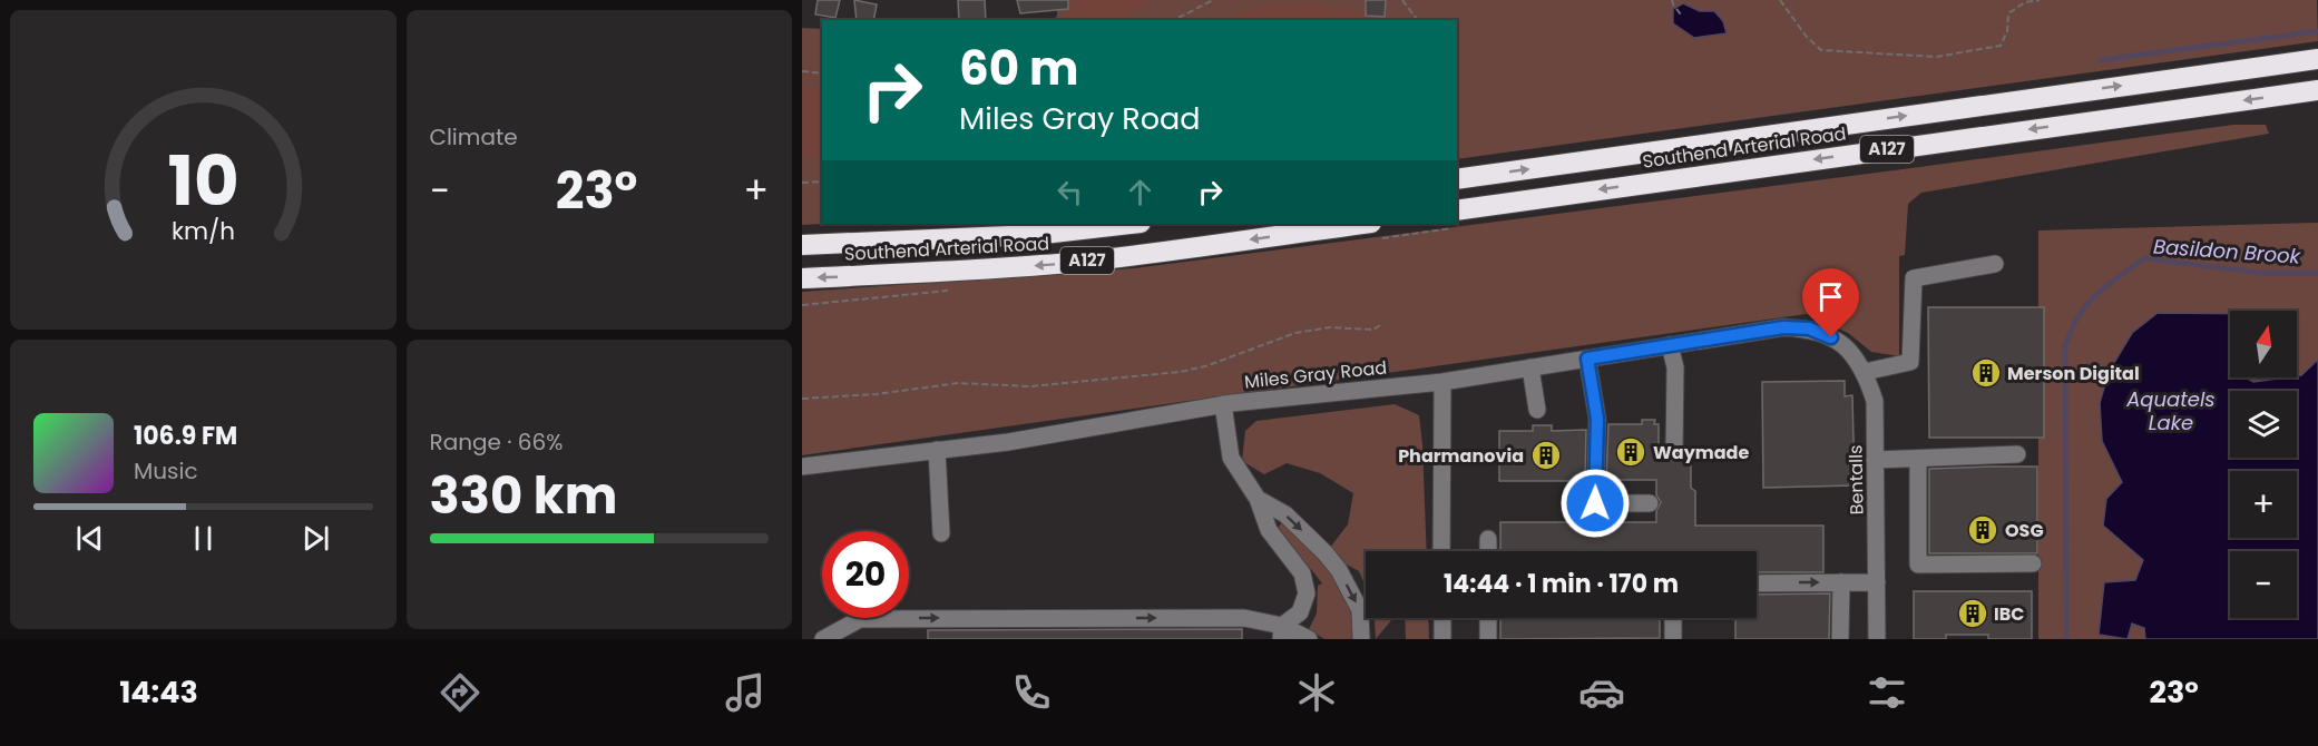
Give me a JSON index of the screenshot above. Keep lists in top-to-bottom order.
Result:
{
  "streets": {
    "highway": ["Southend Arterial Road", "A127"],
    "street": ["Miles Gray Road", "Bentalls"]
  },
  "crossings": [
    ["Miles Gray Road", "Bentalls"]
  ],
  "water": ["Basildon Brook", "Aquatels Lake"],
  "places": {
    "building": [
      "Merson Digital",
      "Waymade",
      "Pharmanovia",
      "OSG",
      "IBC"
    ]
  },
  "north": "top",
  "page": {
    "tile": [
      "Climate",
      ["Range · 66%", "330 km"]
    ],
    "turn": ["60 m", "Miles Gray Road"],
    "heat": ["−", "23°", "+"],
    "map_buttons": ["+", "−"],
    "song": ["106.9 FM", "Music"],
    "limit": "20",
    "trip": "14:44 · 1 min · 170 m",
    "tabs": ["14:43", "23°"],
    "gauge": ["10", "km/h"]
  }
}
